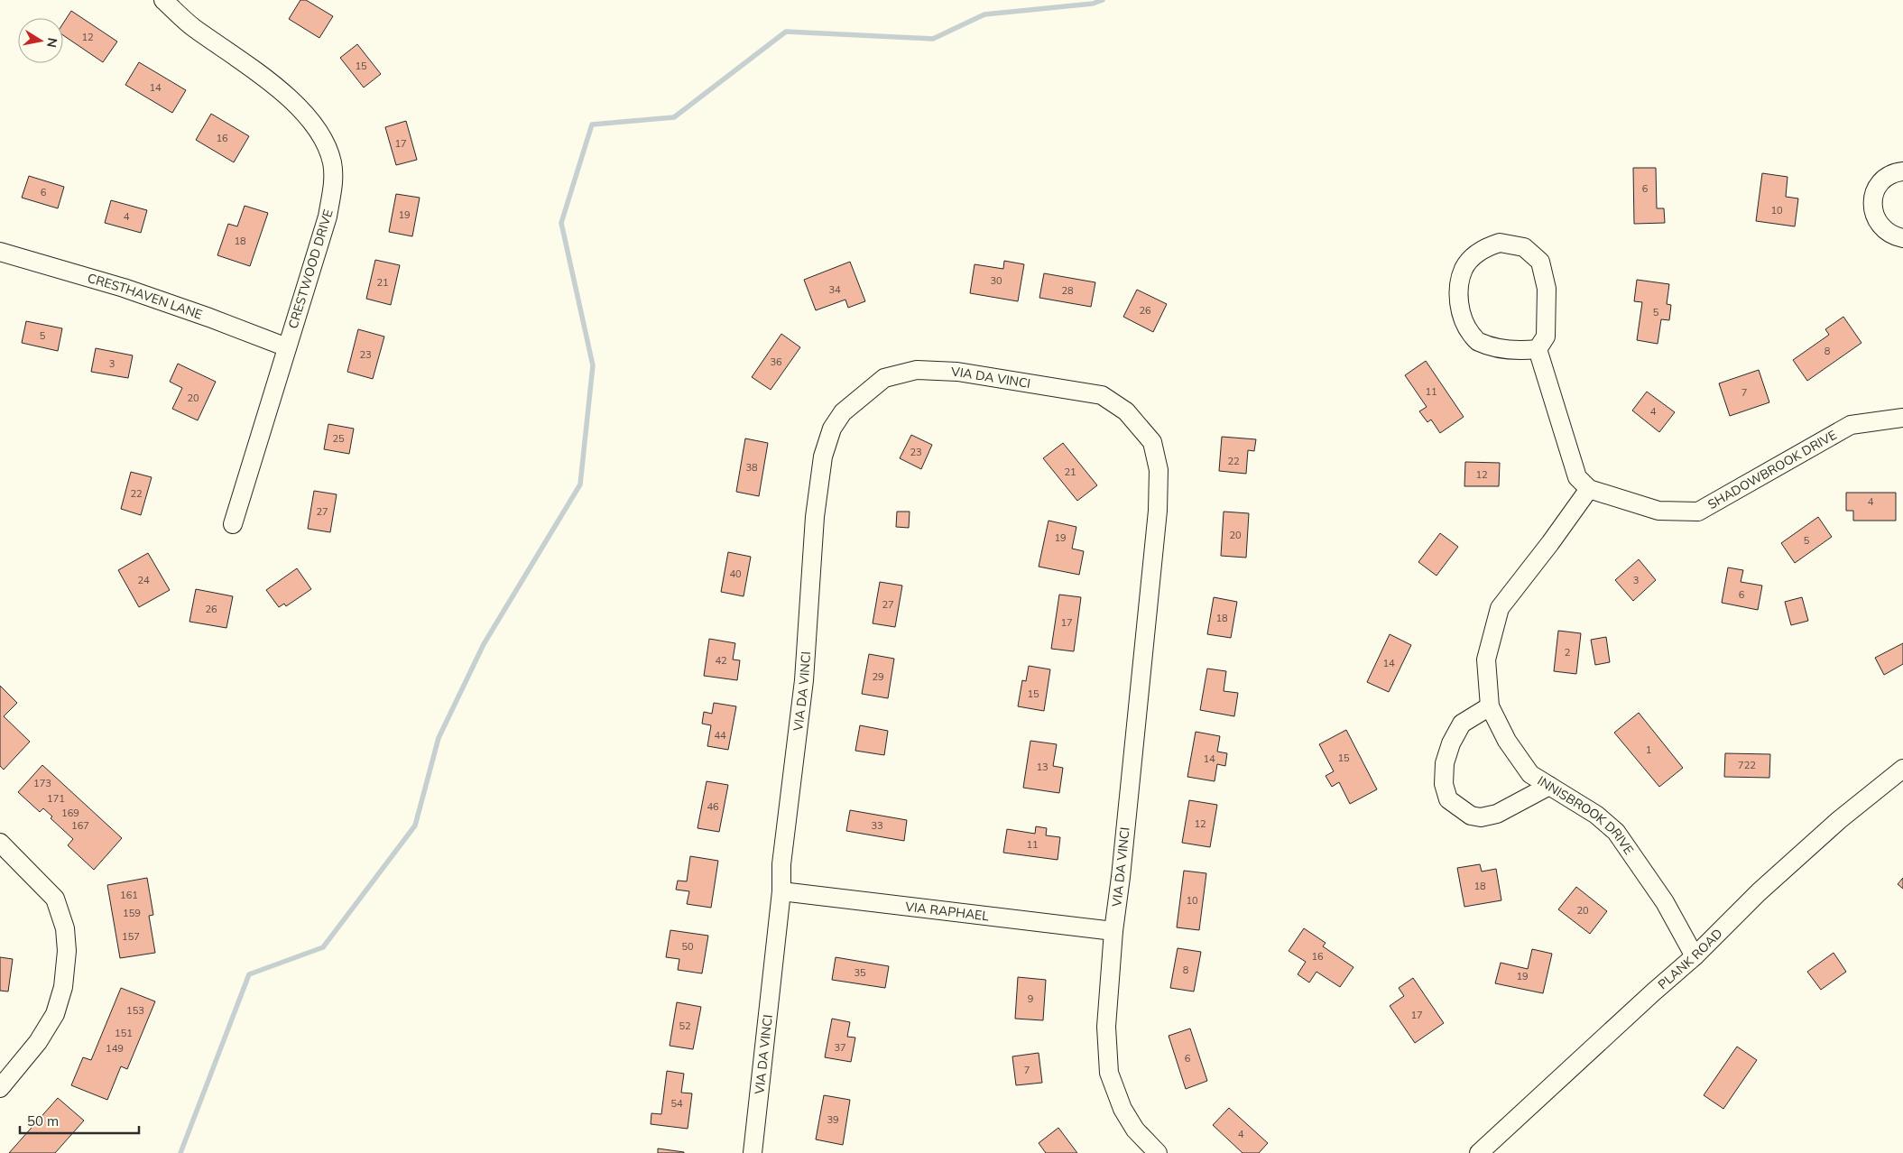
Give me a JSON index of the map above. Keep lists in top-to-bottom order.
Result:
{
  "streets": {
    "street": [
      "CRESTWOOD DRIVE",
      "CRESTHAVEN LANE",
      "VIA DA VINCI",
      "SHADOWBROOK DRIVE",
      "INNISBROOK DRIVE",
      "VIA RAPHAEL",
      "PLANK ROAD"
    ]
  },
  "crossings": [
    ["CRESTWOOD DRIVE", "CRESTHAVEN LANE"],
    ["VIA DA VINCI", "VIA RAPHAEL"],
    ["SHADOWBROOK DRIVE", "INNISBROOK DRIVE"],
    ["INNISBROOK DRIVE", "PLANK ROAD"]
  ],
  "house_numbers": [
    "12",
    "15",
    "14",
    "16",
    "17",
    "6",
    "6",
    "10",
    "19",
    "4",
    "18",
    "30",
    "21",
    "34",
    "28",
    "26",
    "5",
    "5",
    "8",
    "23",
    "36",
    "3",
    "11",
    "7",
    "20",
    "4",
    "25",
    "23",
    "22",
    "38",
    "21",
    "12",
    "22",
    "4",
    "27",
    "20",
    "19",
    "5",
    "40",
    "24",
    "3",
    "6",
    "27",
    "26",
    "18",
    "17",
    "2",
    "42",
    "14",
    "29",
    "15",
    "44",
    "1",
    "15",
    "14",
    "722",
    "13",
    "173",
    "171",
    "46",
    "169",
    "12",
    "167",
    "33",
    "11",
    "18",
    "161",
    "10",
    "20",
    "159",
    "157",
    "50",
    "16",
    "8",
    "35",
    "19",
    "9",
    "153",
    "17",
    "52",
    "151",
    "37",
    "149",
    "6",
    "7",
    "54",
    "39",
    "4"
  ],
  "scale_bar": "50 m",
  "north": "right"
}
